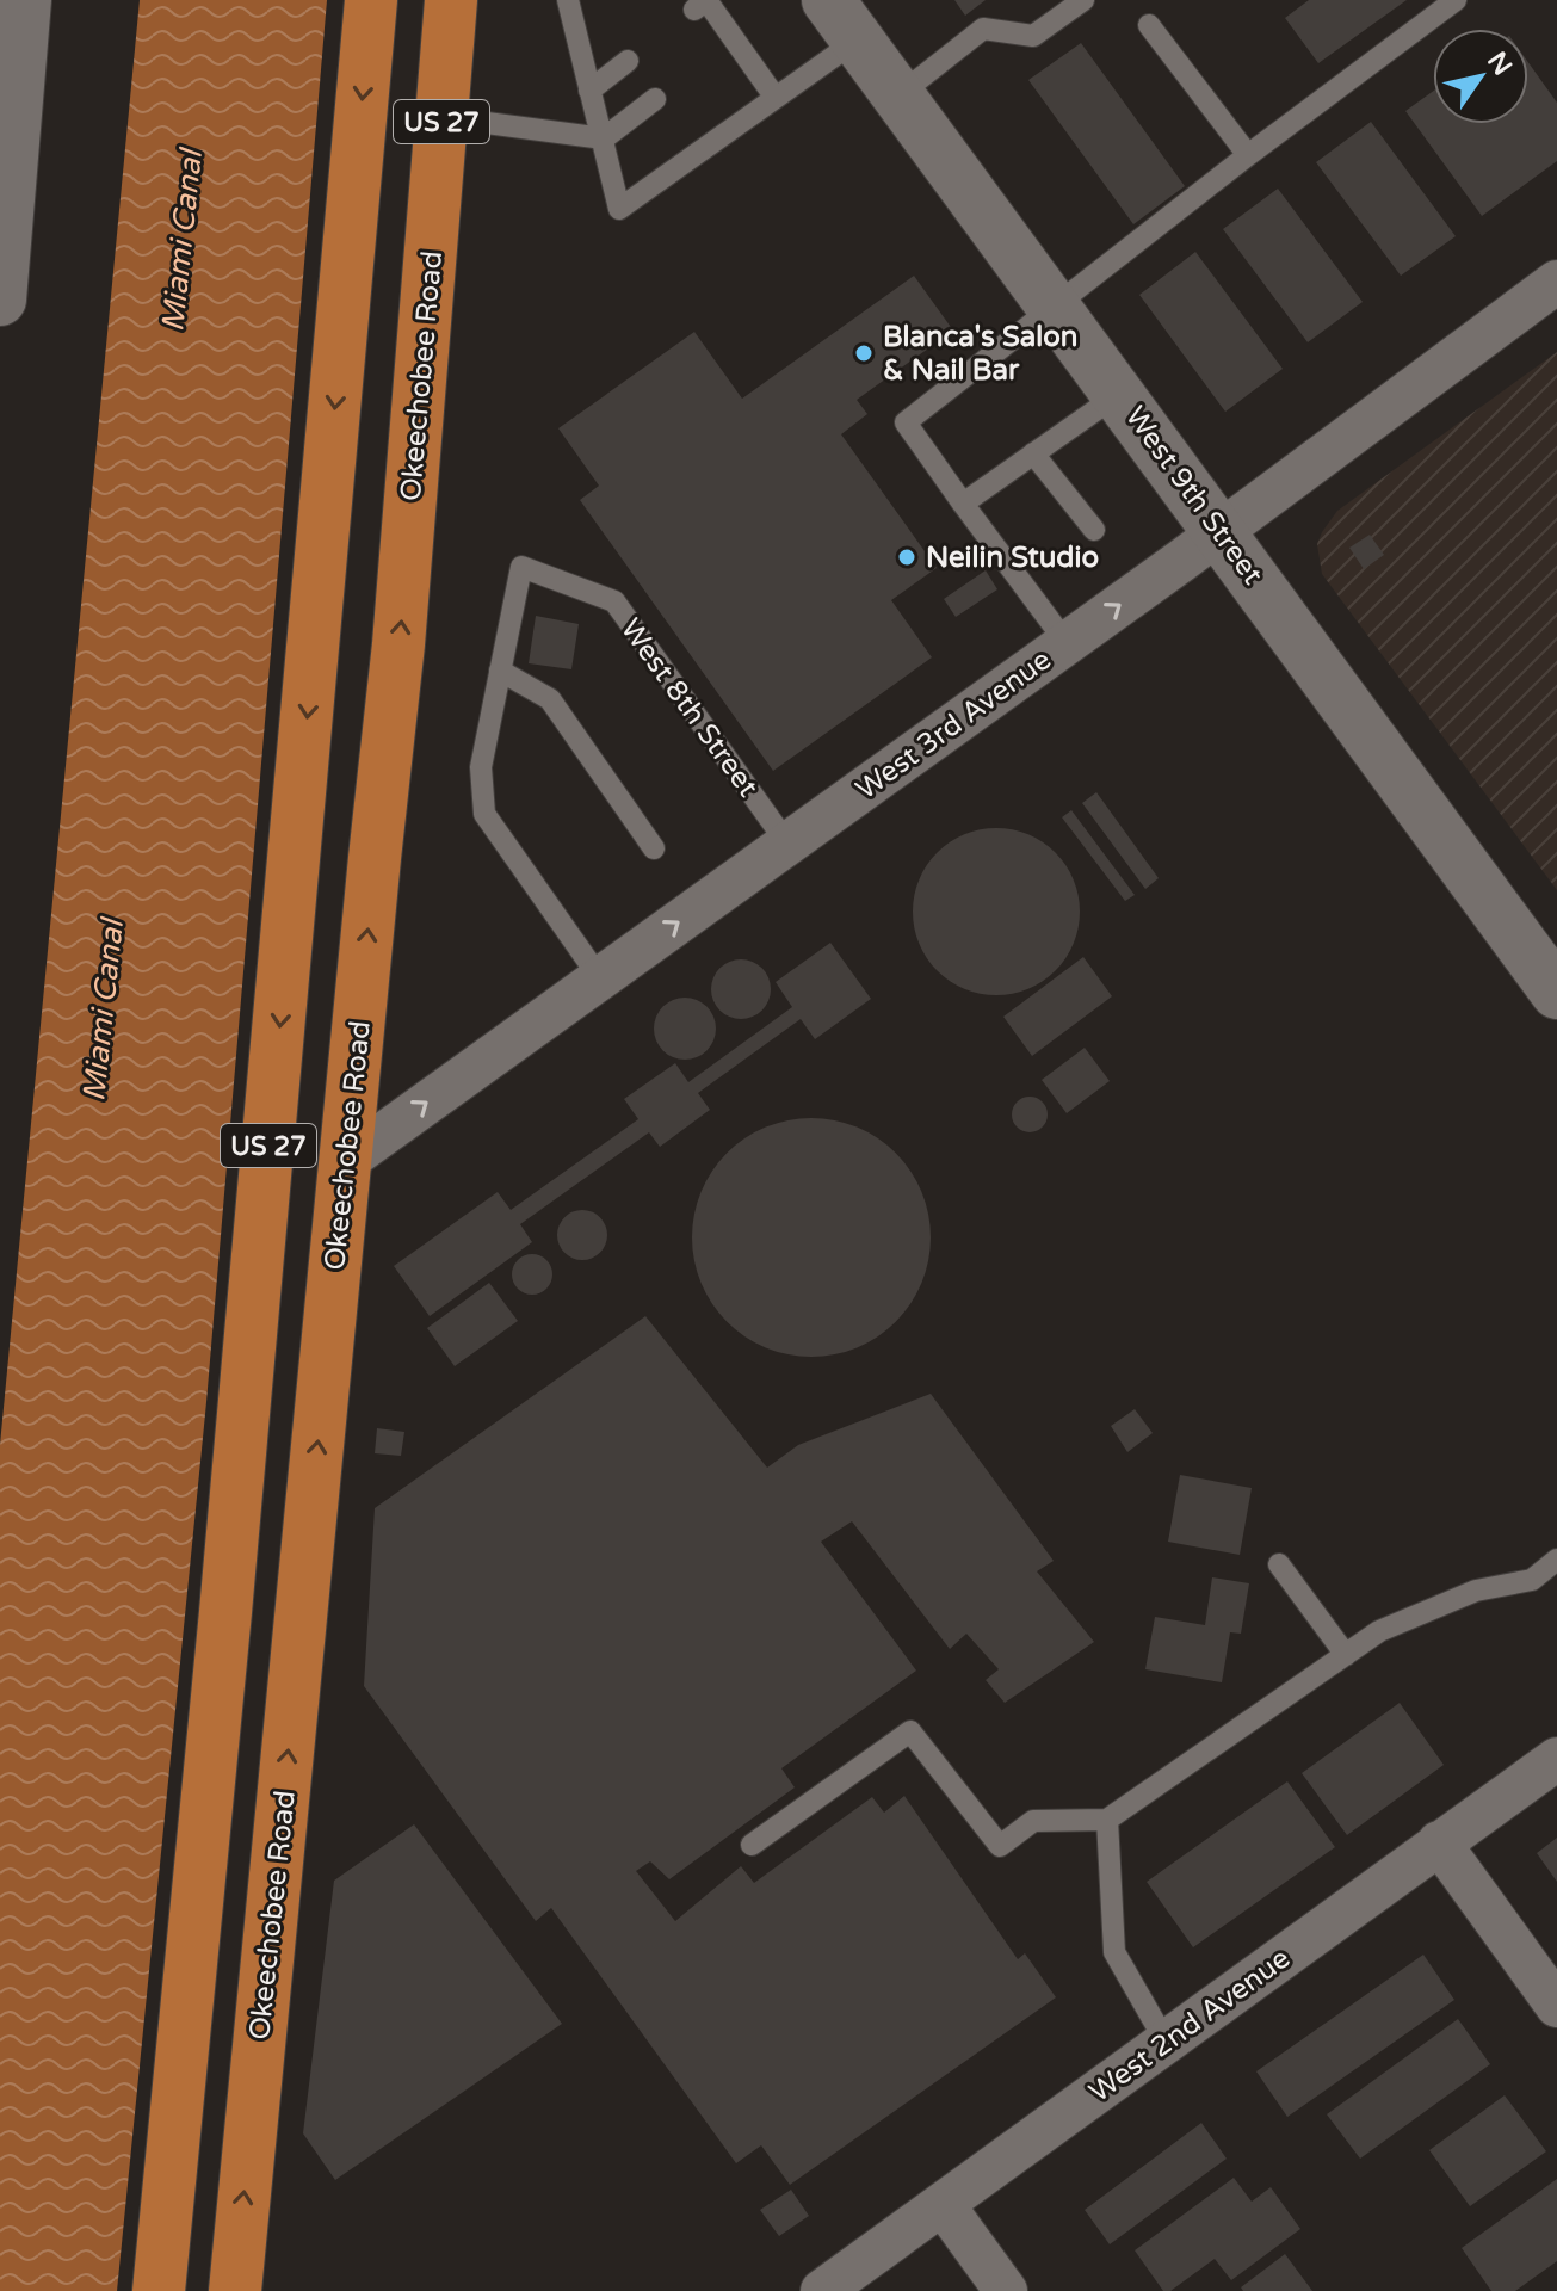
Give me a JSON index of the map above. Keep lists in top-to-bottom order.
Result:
{
  "streets": {
    "highway": ["US 27", "Okeechobee Road"],
    "main road": ["West 9th Street"],
    "street": ["West 3rd Avenue", "West 2nd Avenue"],
    "lane": ["West 8th Street"]
  },
  "crossings": [
    ["Okeechobee Road", "West 3rd Avenue"],
    ["West 9th Street", "West 3rd Avenue"],
    ["West 8th Street", "West 3rd Avenue"]
  ],
  "one_way": ["West 3rd Avenue"],
  "water": ["Miami Canal"],
  "places": ["Blanca's Salon & Nail Bar", "Neilin Studio"],
  "north": "top right"
}
